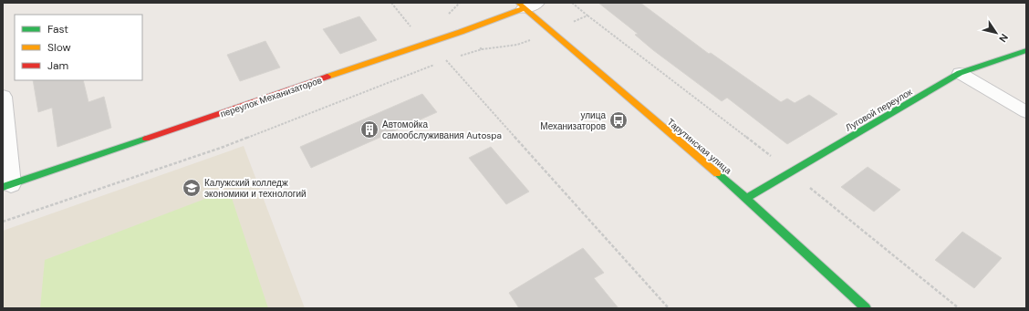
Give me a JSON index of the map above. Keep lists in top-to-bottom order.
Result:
{
  "streets": {
    "street": ["переулок Механизаторов", "Луговой переулок", "Тарутинская улица"]
  },
  "crossings": [
    ["переулок Механизаторов", "Тарутинская улица"],
    ["Луговой переулок", "Тарутинская улица"]
  ],
  "places": {
    "bus stop": ["улица Механизаторов"],
    "building": ["Автомойка самообслуживания Autospa"],
    "school or university": ["Калужский колледж экономики и технологий"]
  },
  "legend": ["Fast", "Slow", "Jam"],
  "north": "bottom right"
}
